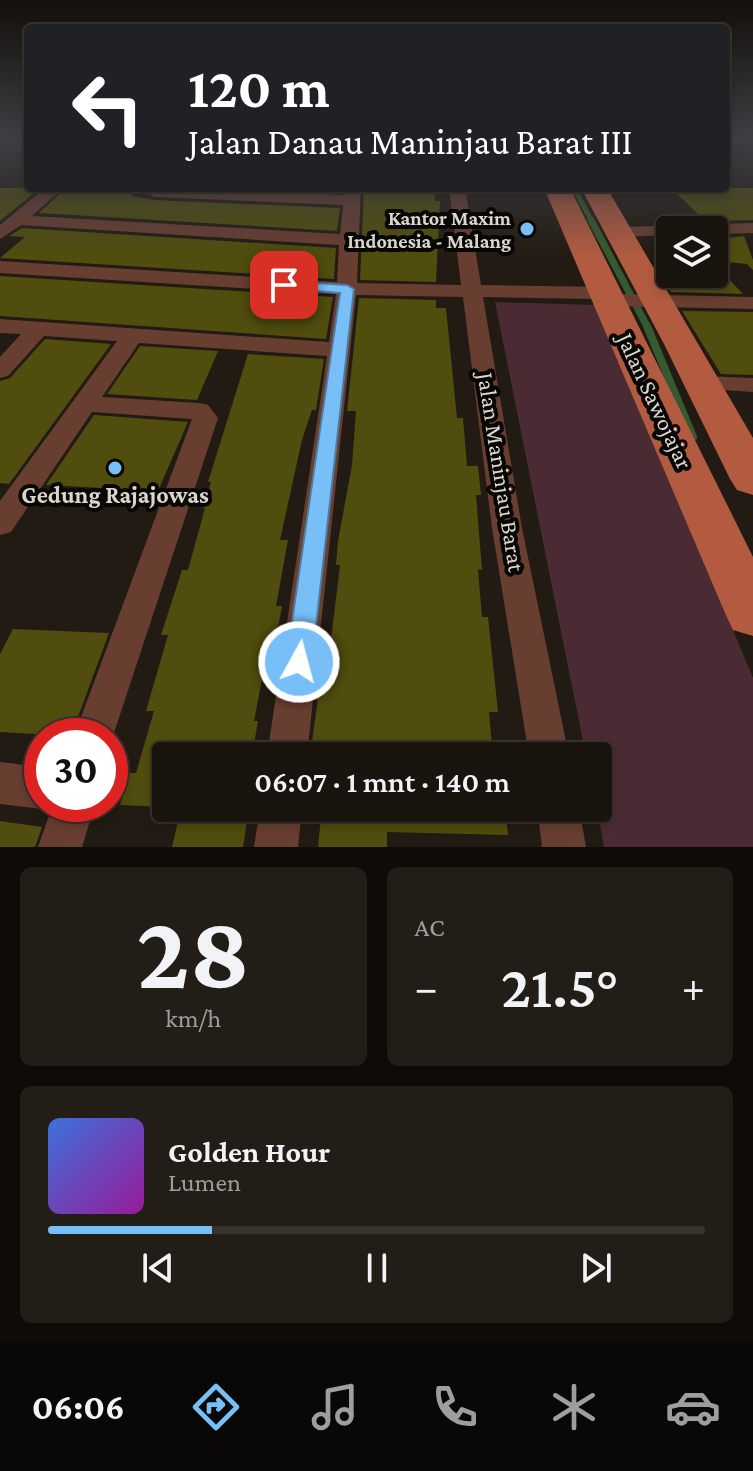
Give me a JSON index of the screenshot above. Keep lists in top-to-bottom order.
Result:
{
  "streets": {
    "main road": ["Jalan Sawojajar"],
    "street": ["Jalan Maninjau Barat"]
  },
  "places": ["Kantor Maxim Indonesia - Malang", "Gedung Rajajowas"],
  "page": {
    "turn": ["120 m", "Jalan Danau Maninjau Barat III"],
    "limit": "30",
    "trip": "06:07 · 1 mnt · 140 m",
    "tile": [
      ["28", "km/h"],
      "AC"
    ],
    "heat": ["−", "21.5°", "+"],
    "song": ["Golden Hour", "Lumen"],
    "tabs": "06:06"
  }
}
